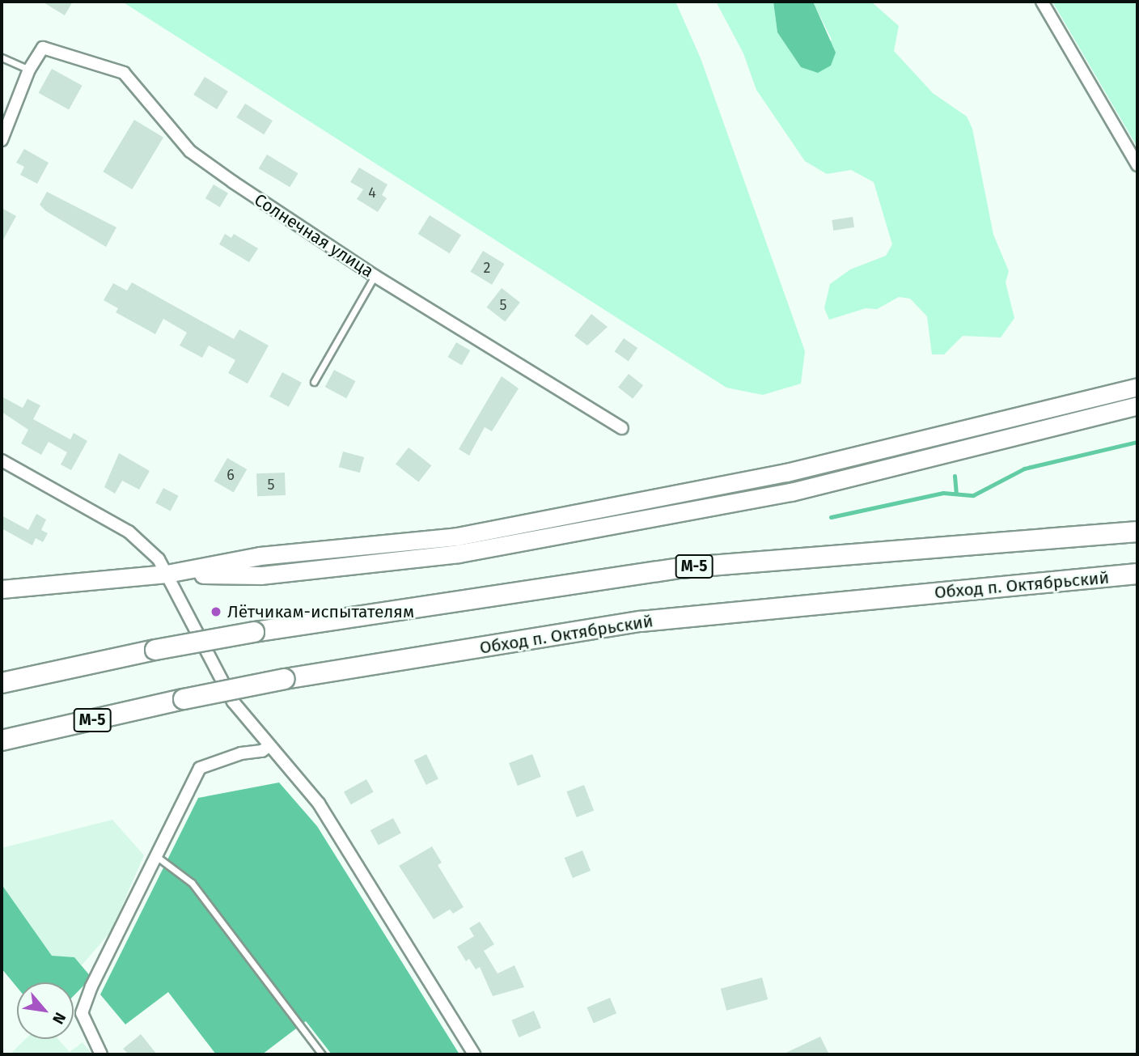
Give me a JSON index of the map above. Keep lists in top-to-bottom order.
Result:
{
  "streets": {
    "highway": ["М-5", "Обход п. Октябрьский"],
    "street": ["Солнечная улица"]
  },
  "places": ["Лётчикам-испытателям"],
  "house_numbers": [
    "4",
    "2",
    "5",
    "6",
    "5"
  ],
  "north": "bottom right"
}
